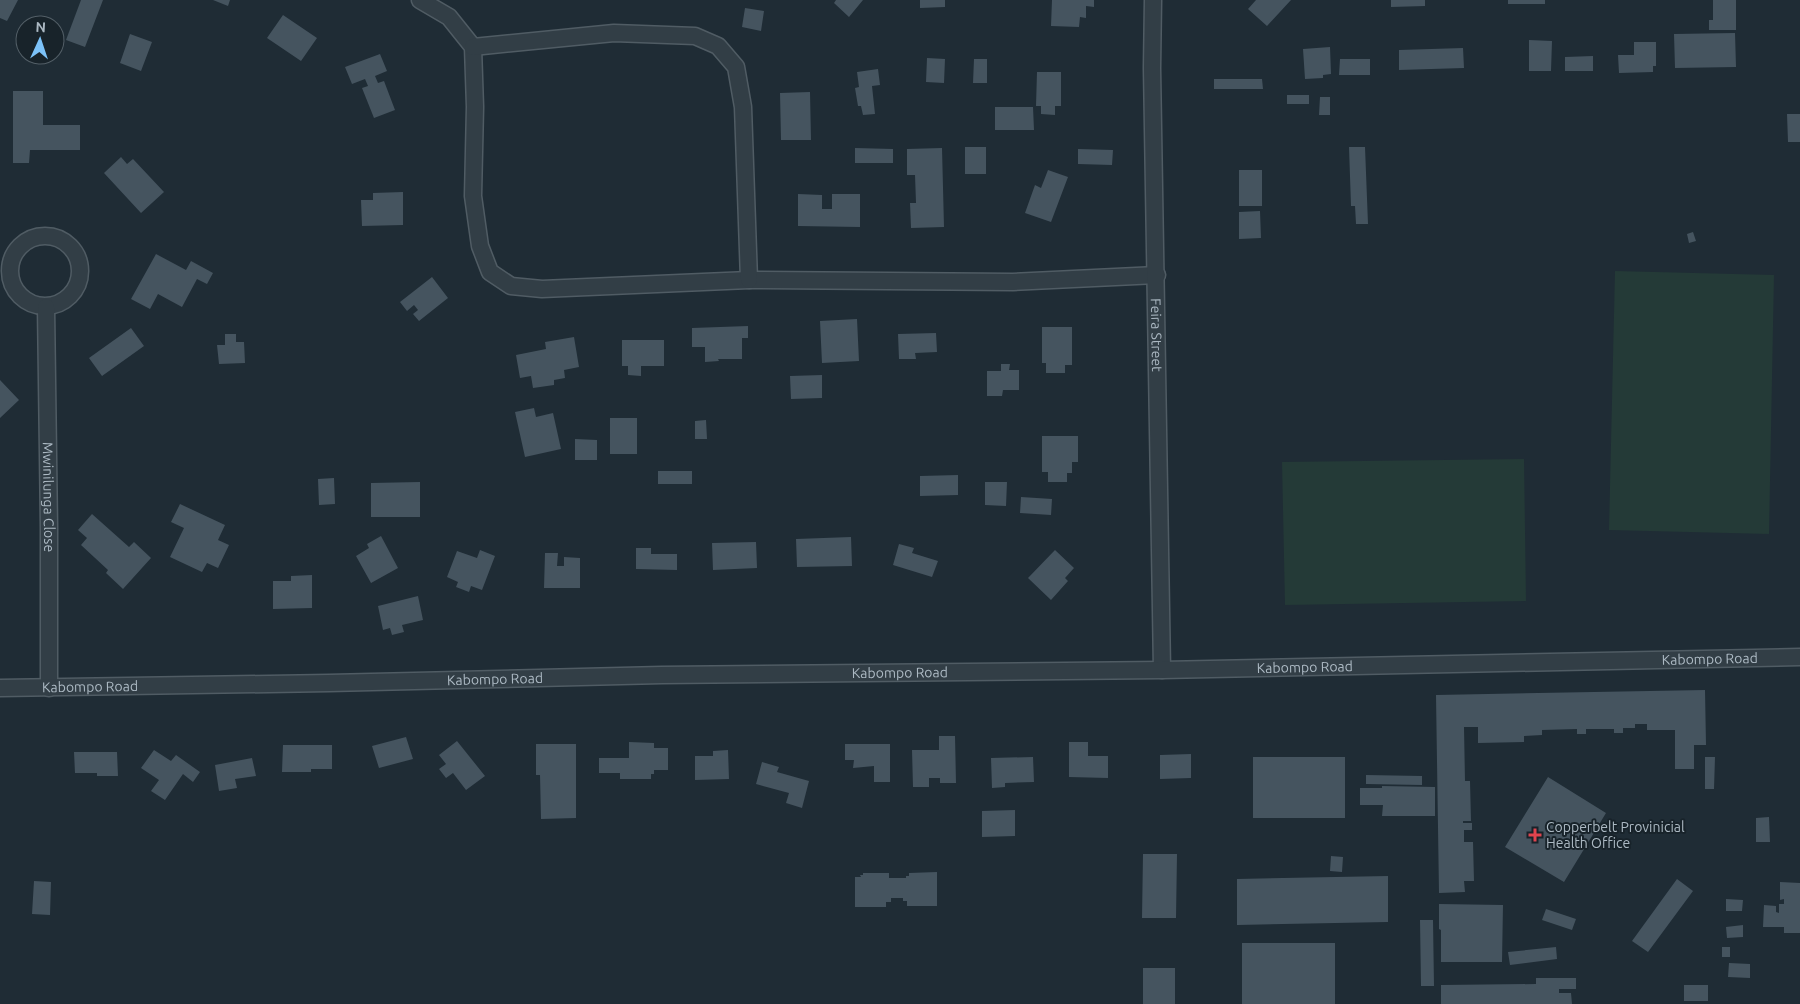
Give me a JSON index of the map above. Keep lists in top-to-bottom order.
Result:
{
  "streets": {
    "street": ["Feira Street", "Mwinilunga Close", "Kabompo Road"]
  },
  "crossings": [
    ["Feira Street", "Kabompo Road"],
    ["Mwinilunga Close", "Kabompo Road"]
  ],
  "places": {
    "health": ["Copperbelt Provinicial Health Office"]
  },
  "north": "top"
}
